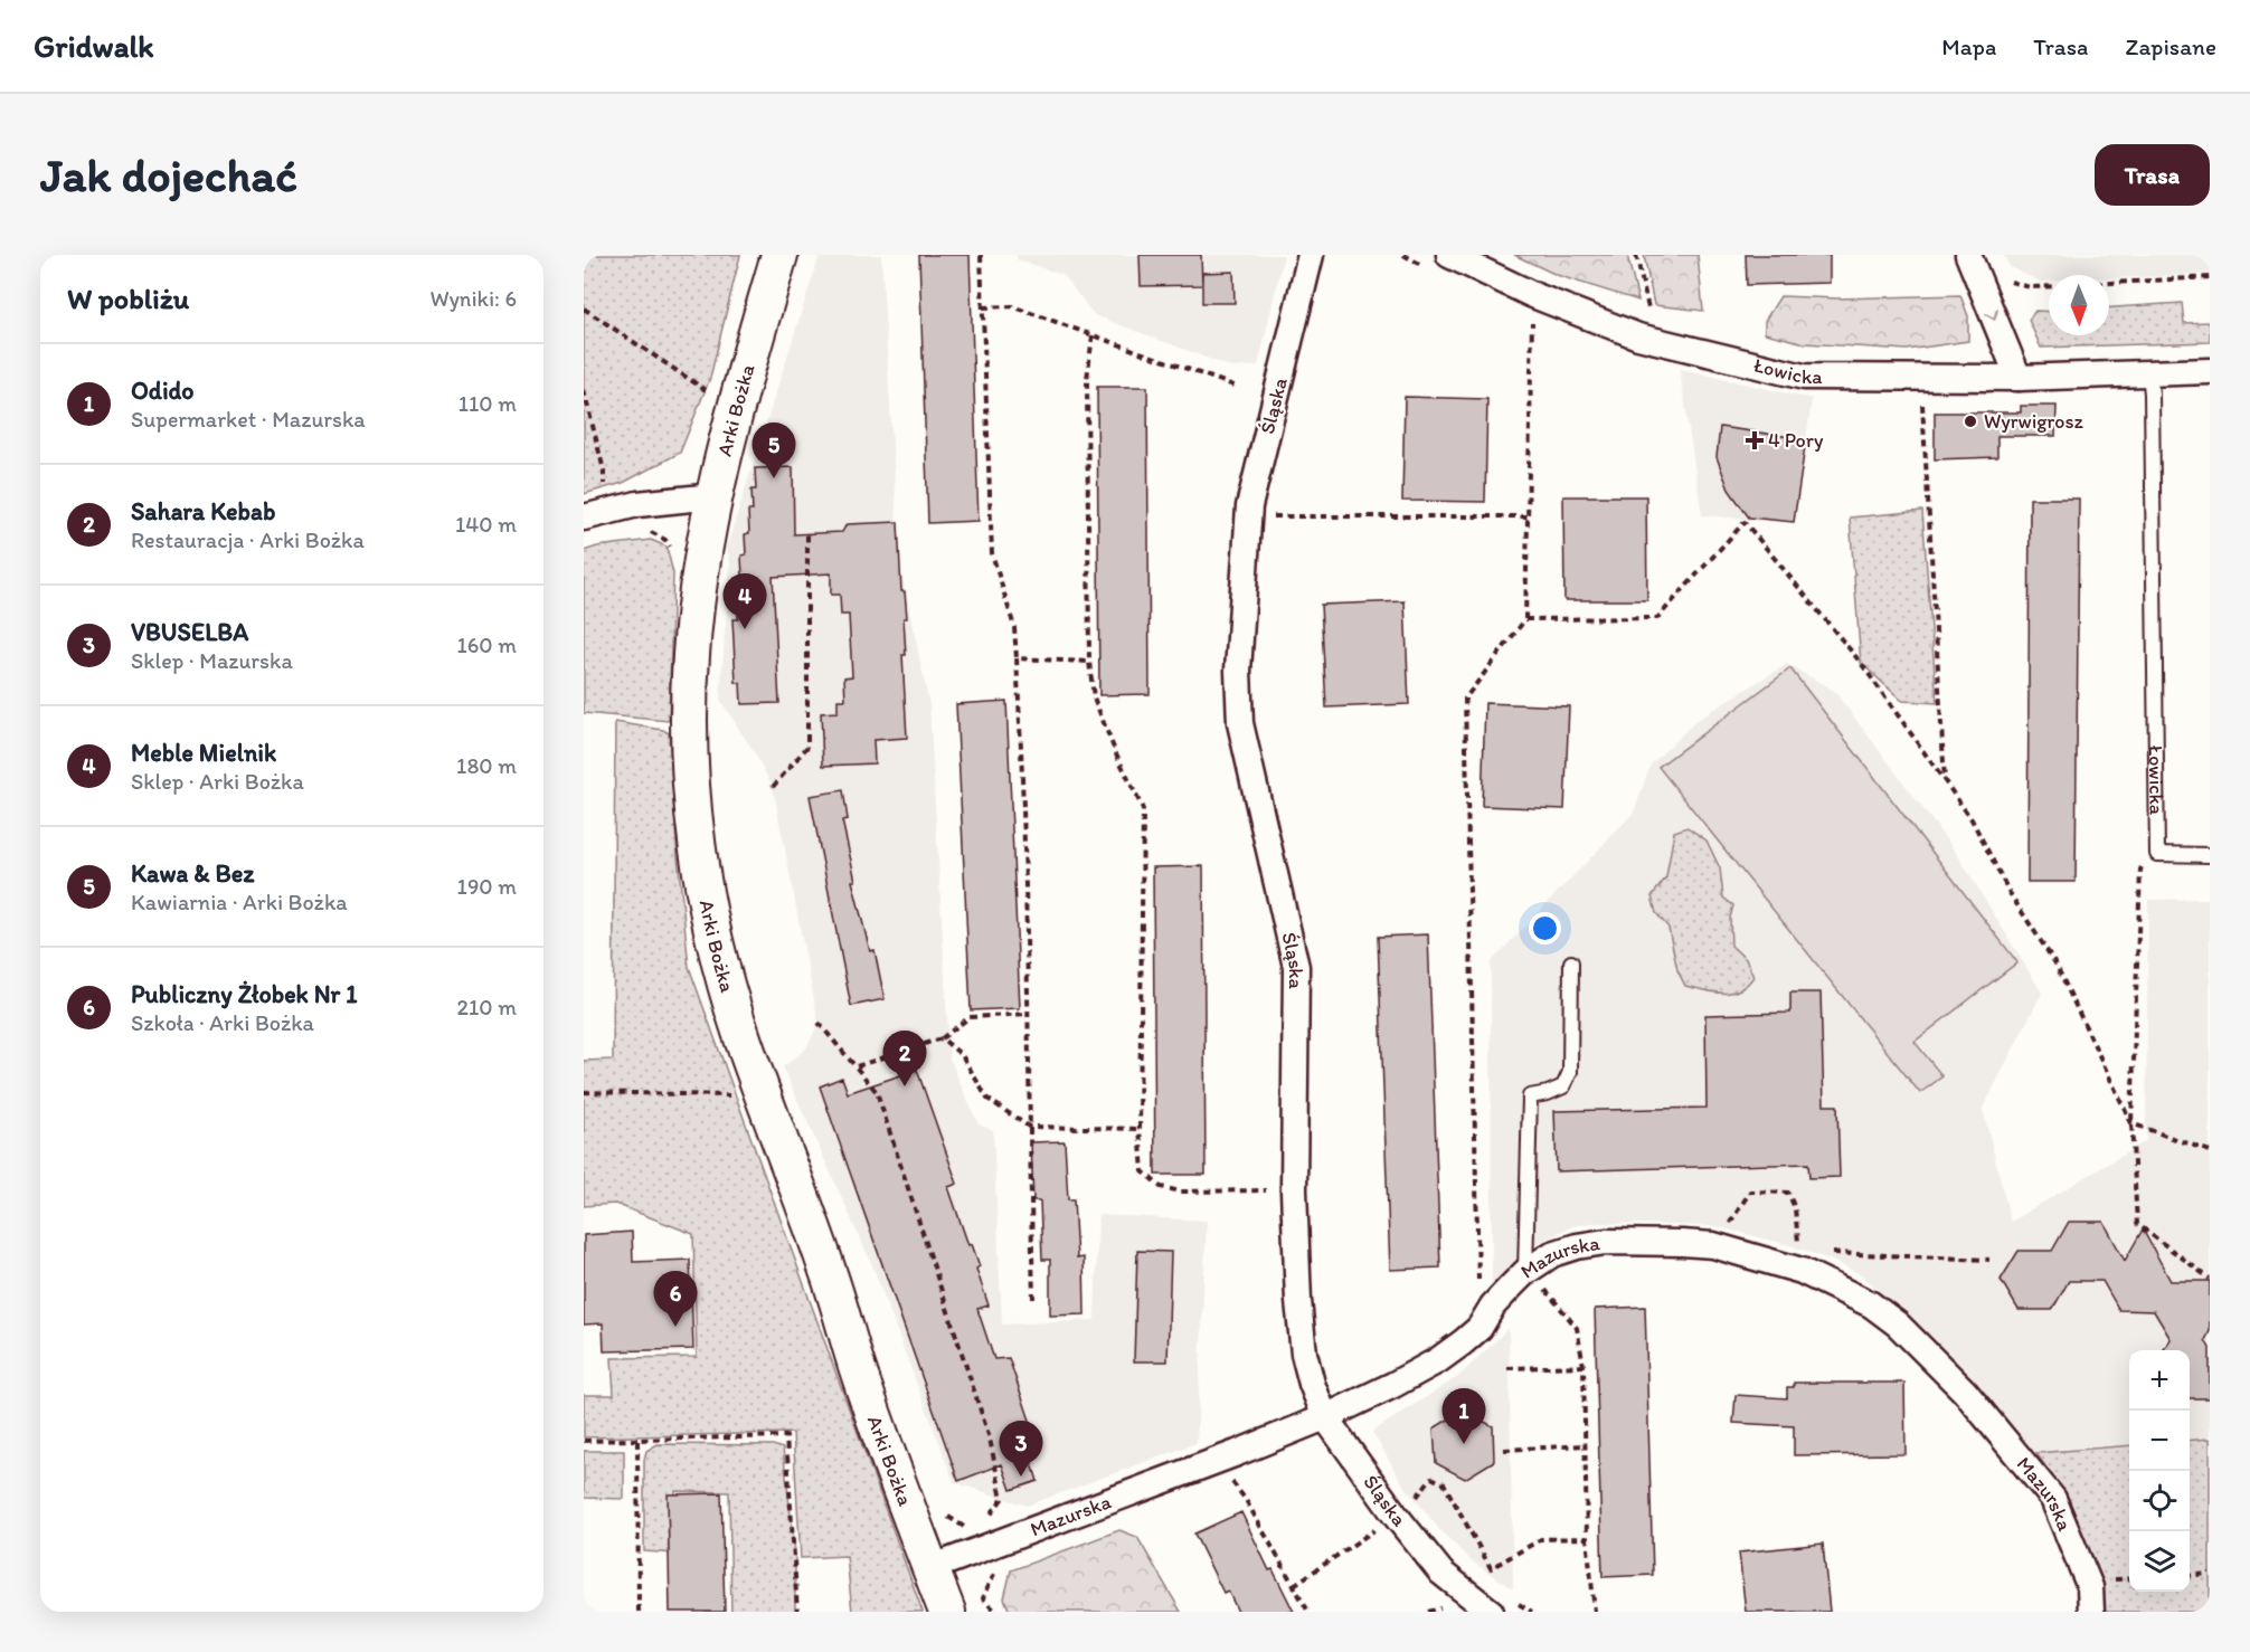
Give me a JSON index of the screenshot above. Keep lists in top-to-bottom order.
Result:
{
  "streets": {
    "street": [
      "Łowicka",
      "Śląska",
      "Arki Bożka",
      "Mazurska"
    ]
  },
  "crossings": [
    ["Śląska", "Mazurska"],
    ["Arki Bożka", "Mazurska"]
  ],
  "places": {
    "other": ["Wyrwigrosz"],
    "health": ["4 Pory"]
  },
  "north": "bottom",
  "page": {
    "header": "Gridwalk",
    "nav": ["Mapa", "Trasa", "Zapisane"],
    "buttons": "Trasa",
    "title": "Jak dojechać",
    "heading": ["W pobliżu", "Wyniki: 6"],
    "list": [
      {
        "mark": "1",
        "name": "Odido",
        "note": "Supermarket · Mazurska",
        "value": "110 m"
      },
      {
        "mark": "2",
        "name": "Sahara Kebab",
        "note": "Restauracja · Arki Bożka",
        "value": "140 m"
      },
      {
        "mark": "3",
        "name": "VBUSELBA",
        "note": "Sklep · Mazurska",
        "value": "160 m"
      },
      {
        "mark": "4",
        "name": "Meble Mielnik",
        "note": "Sklep · Arki Bożka",
        "value": "180 m"
      },
      {
        "mark": "5",
        "name": "Kawa & Bez",
        "note": "Kawiarnia · Arki Bożka",
        "value": "190 m"
      },
      {
        "mark": "6",
        "name": "Publiczny Żłobek Nr 1",
        "note": "Szkoła · Arki Bożka",
        "value": "210 m"
      }
    ],
    "pins": [
      "5",
      "4",
      "2",
      "6",
      "1",
      "3"
    ],
    "map_buttons": ["+", "−"]
  }
}
